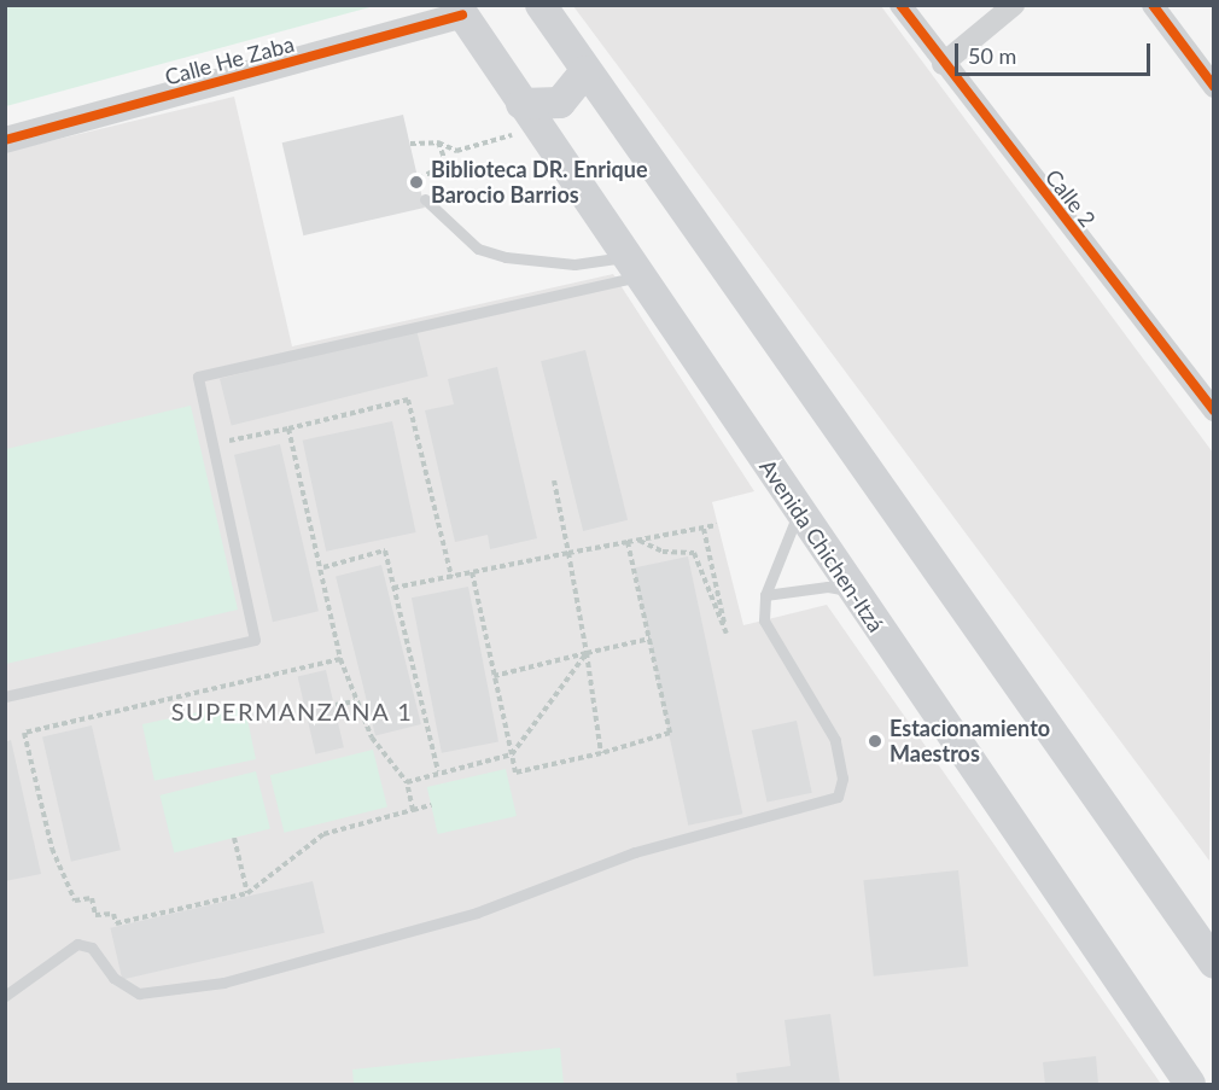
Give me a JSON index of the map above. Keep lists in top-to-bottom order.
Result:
{
  "streets": {
    "main road": ["Avenida Chichen-Itzá"],
    "street": ["Calle He Zaba", "Calle 2"]
  },
  "crossings": [
    ["Calle He Zaba", "Avenida Chichen-Itzá"]
  ],
  "districts": ["SUPERMANZANA 1"],
  "places": ["Biblioteca DR. Enrique Barocio Barrios", "Estacionamiento Maestros"],
  "scale_bar": "50 m"
}
